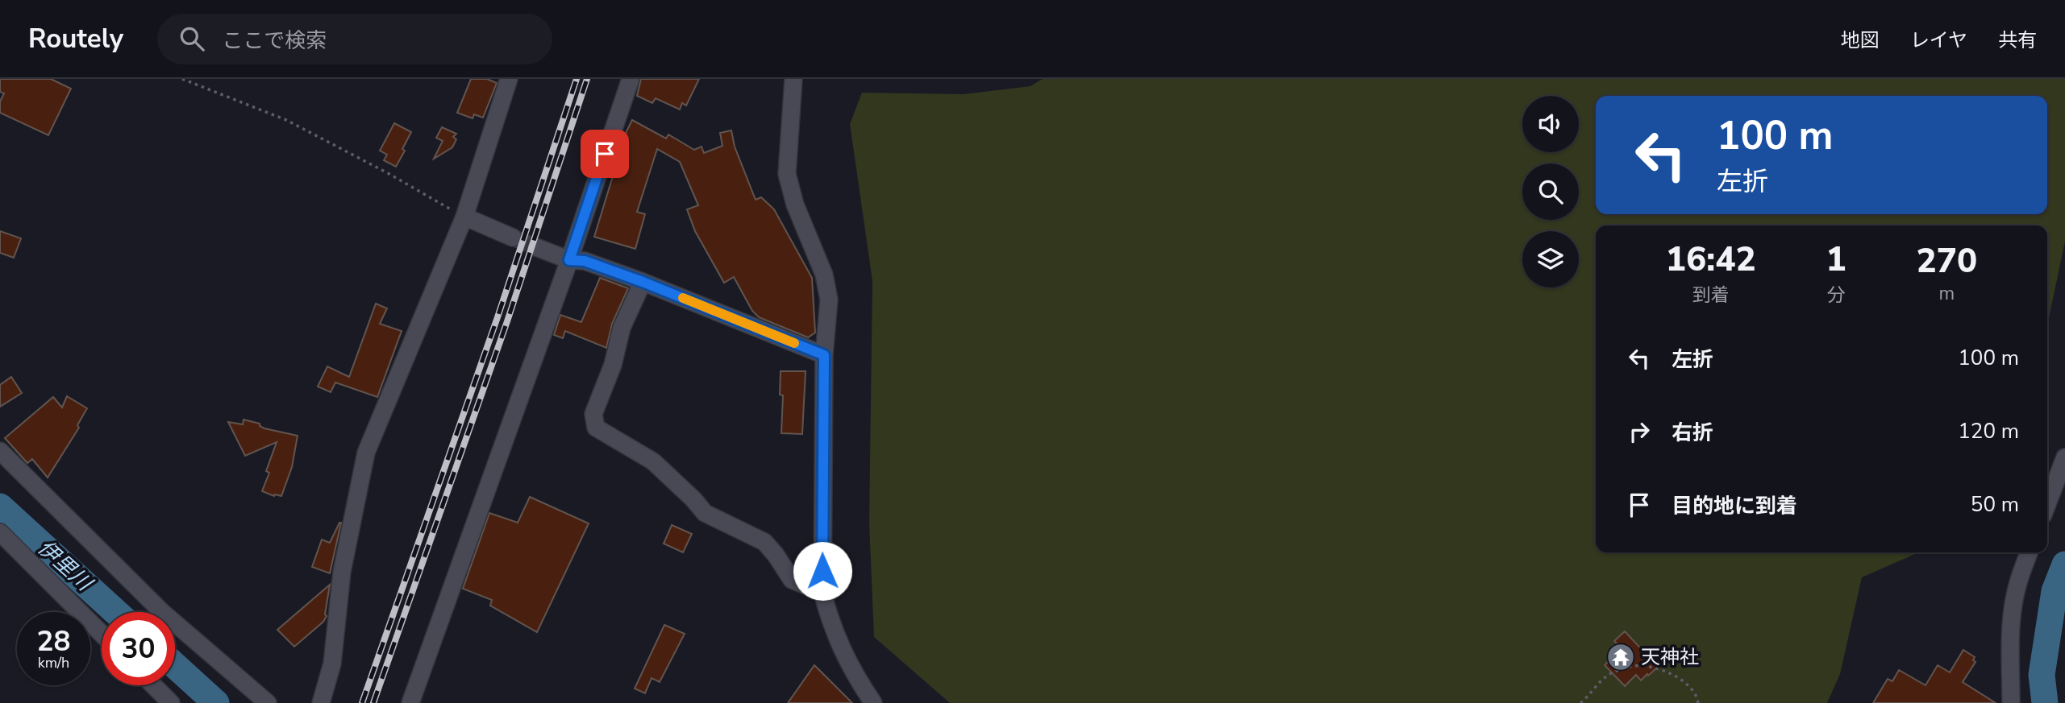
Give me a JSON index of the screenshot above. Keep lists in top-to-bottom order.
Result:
{
  "water": ["伊里川"],
  "places": {
    "temple": ["天神社"]
  },
  "page": {
    "header": "Routely",
    "search": "ここで検索",
    "nav": ["地図", "レイヤ", "共有"],
    "turn": ["100 m", "左折"],
    "eta": [
      "16:42",
      "到着",
      "1",
      "分",
      "270",
      "m"
    ],
    "list": [
      {
        "name": "左折",
        "value": "100 m"
      },
      {
        "name": "右折",
        "value": "120 m"
      },
      {
        "name": "目的地に到着",
        "value": "50 m"
      }
    ],
    "speed": "28 km/h",
    "limit": "30"
  }
}
